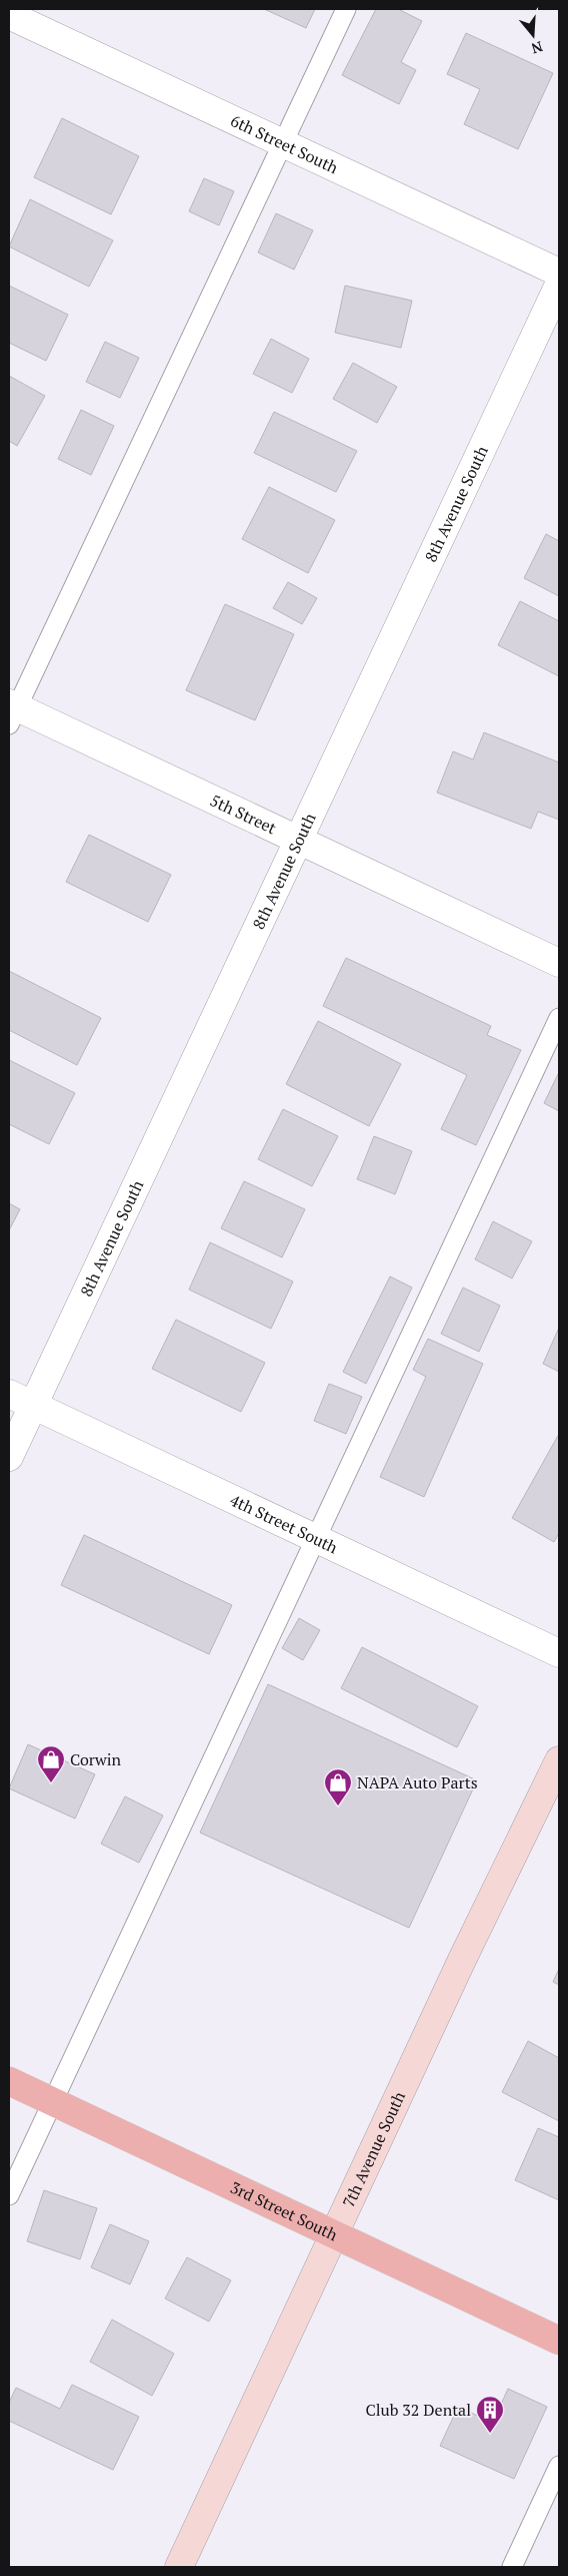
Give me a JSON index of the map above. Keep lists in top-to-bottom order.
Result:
{
  "streets": {
    "main road": ["3rd Street South"],
    "street": [
      "6th Street South",
      "8th Avenue South",
      "5th Street",
      "4th Street South",
      "7th Avenue South"
    ]
  },
  "crossings": [
    ["8th Avenue South", "5th Street"],
    ["8th Avenue South", "4th Street South"],
    ["7th Avenue South", "3rd Street South"]
  ],
  "places": {
    "shop": ["Corwin", "NAPA Auto Parts"],
    "building": ["Club 32 Dental"]
  },
  "north": "bottom"
}
